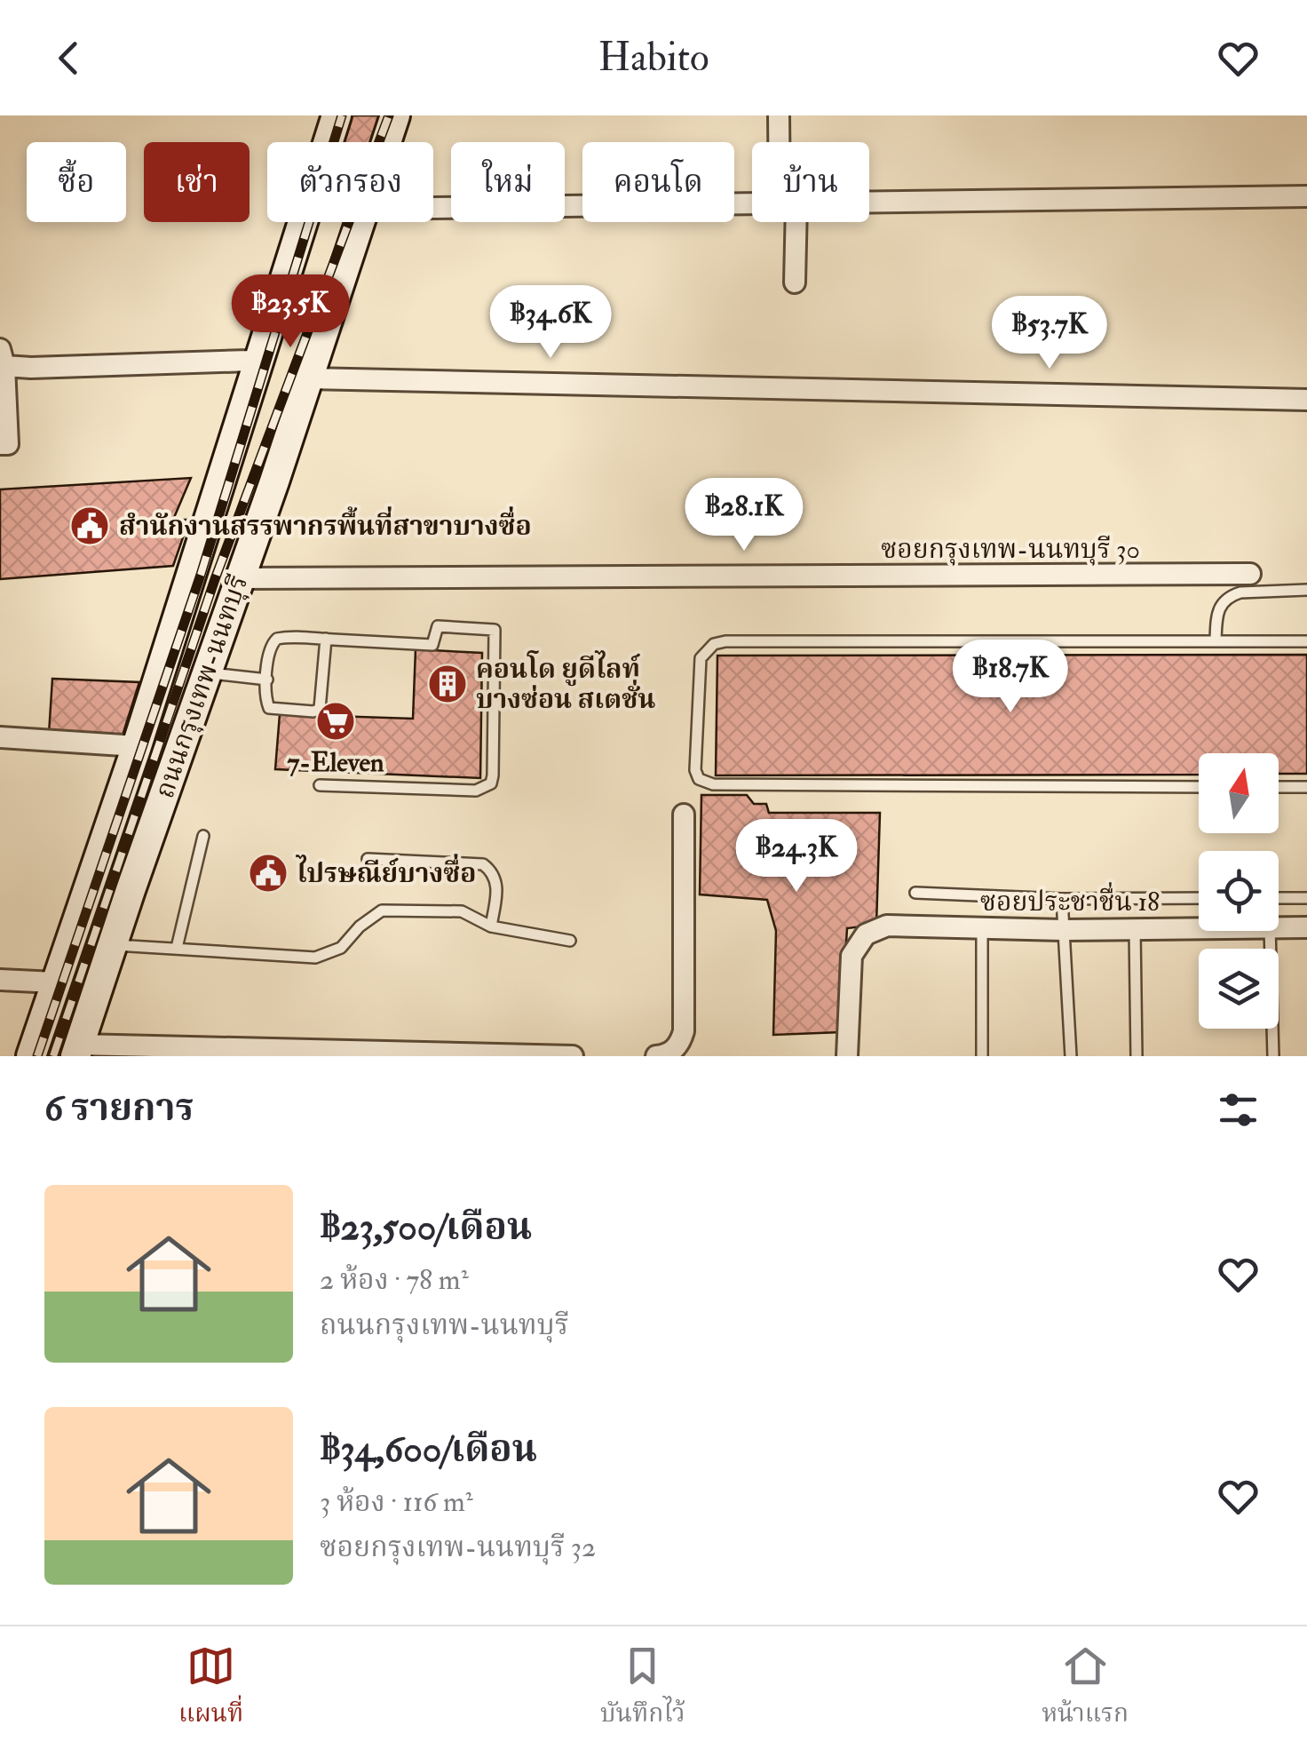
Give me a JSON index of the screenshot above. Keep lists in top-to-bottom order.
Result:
{
  "streets": {
    "main road": ["ถนนกรุงเทพ-นนทบุรี"],
    "street": ["ซอยกรุงเทพ-นนทบุรี 30", "ซอยประชาชื่น 18"]
  },
  "crossings": [
    ["ซอยกรุงเทพ-นนทบุรี 30", "ถนนกรุงเทพ-นนทบุรี"]
  ],
  "places": {
    "public building": ["สำนักงานสรรพากรพื้นที่สาขาบางซื่อ", "ไปรษณีย์บางซื่อ"],
    "building": ["คอนโด ยูดีไลท์ บางซ่อน สเตชั่น"],
    "supermarket": ["7-Eleven"]
  },
  "north": "top",
  "page": {
    "header": "Habito",
    "chip": [
      "ซื้อ",
      "เช่า",
      "ตัวกรอง",
      "ใหม่",
      "คอนโด",
      "บ้าน"
    ],
    "price": [
      "฿23.5K",
      "฿34.6K",
      "฿53.7K",
      "฿28.1K",
      "฿18.7K",
      "฿24.3K"
    ],
    "heading": "6 รายการ",
    "list": [
      {
        "name": "฿23,500/เดือน",
        "note": "2 ห้อง · 78 m² · ถนนกรุงเทพ-นนทบุรี"
      },
      {
        "name": "฿34,600/เดือน",
        "note": "3 ห้อง · 116 m² · ซอยกรุงเทพ-นนทบุรี 32"
      }
    ],
    "tabs": ["แผนที่", "บันทึกไว้", "หน้าแรก"]
  }
}
